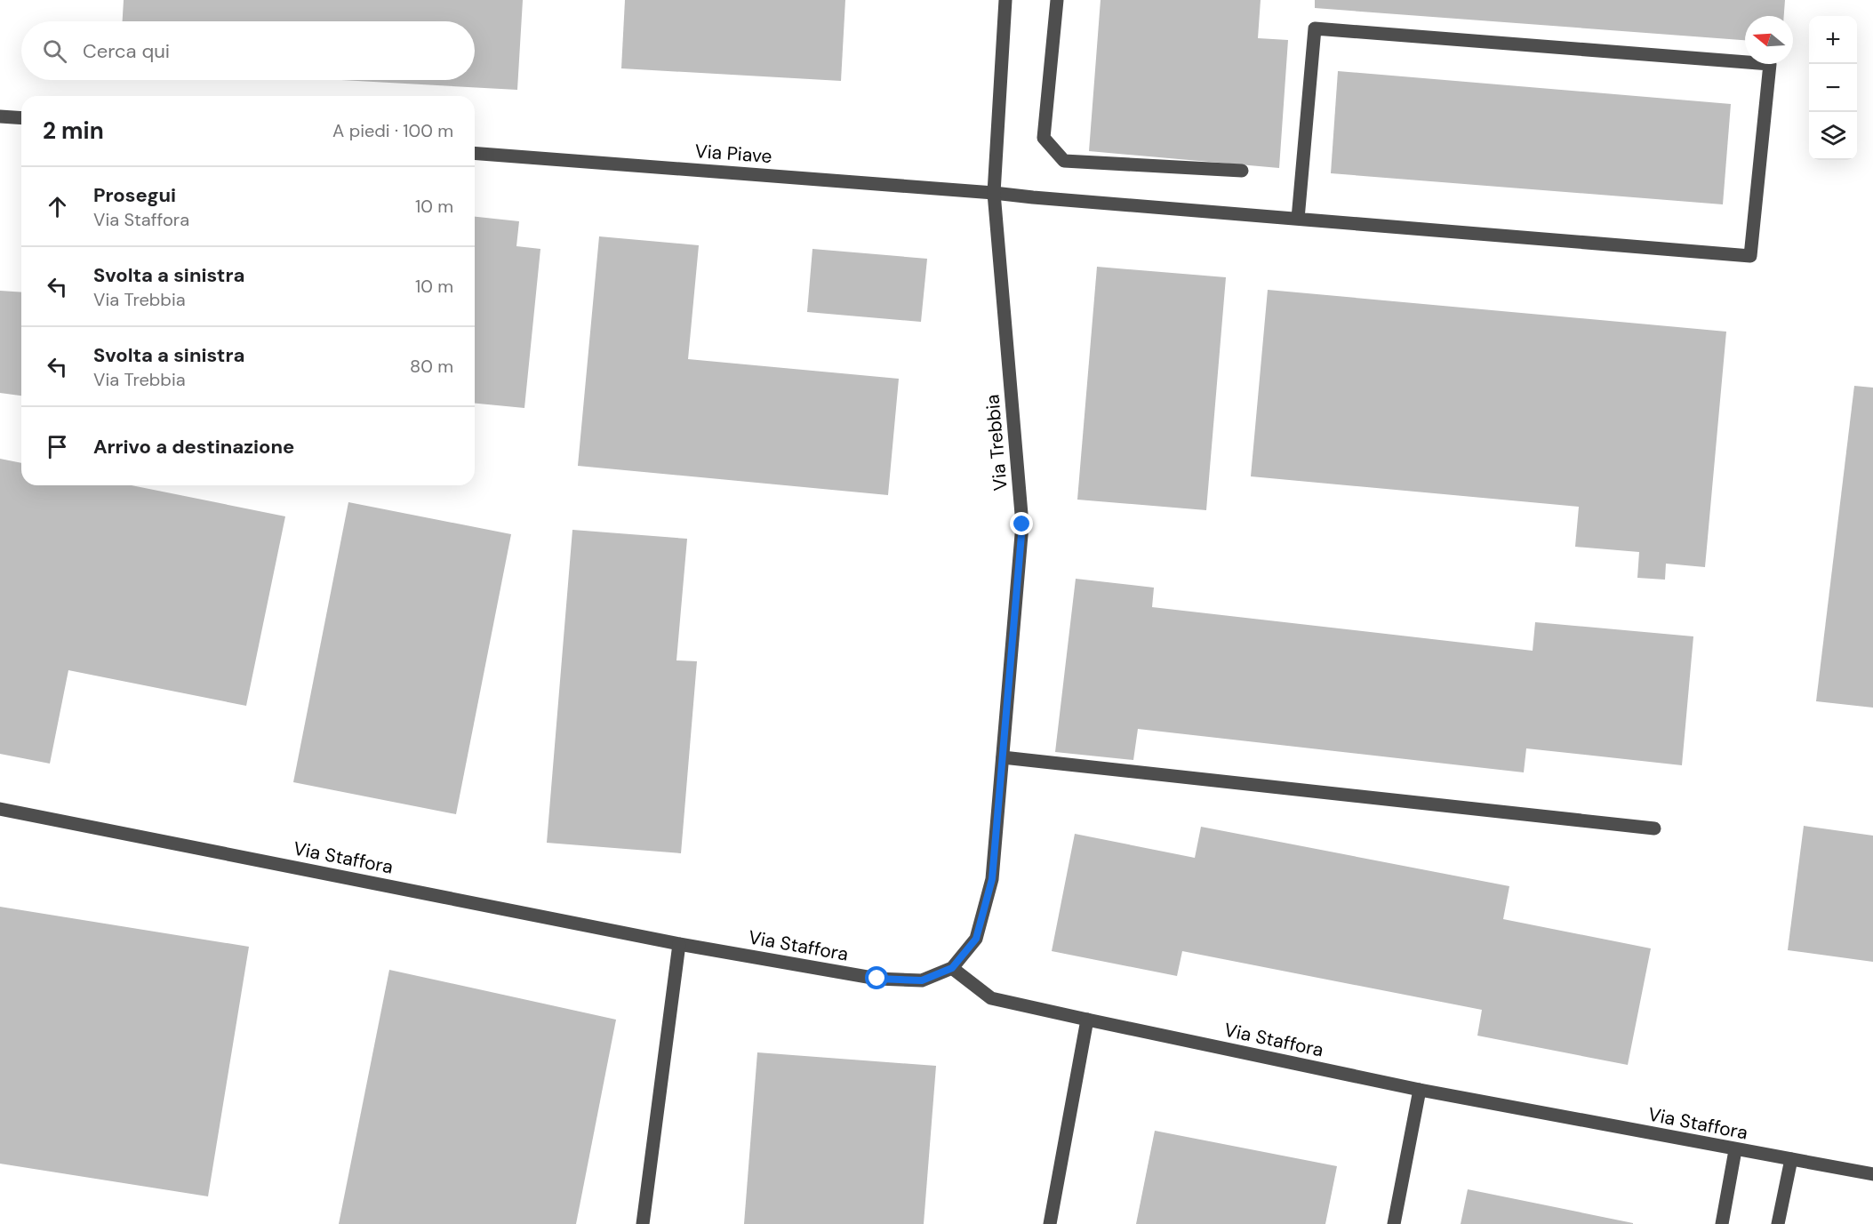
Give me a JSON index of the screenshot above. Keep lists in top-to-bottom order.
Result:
{
  "streets": {
    "street": ["Via Piave", "Via Trebbia", "Via Staffora"]
  },
  "crossings": [
    ["Via Piave", "Via Trebbia"],
    ["Via Trebbia", "Via Staffora"]
  ],
  "north": "left",
  "page": {
    "map_buttons": ["+", "−"],
    "search": "Cerca qui",
    "heading": ["2 min", "A piedi · 100 m"],
    "list": [
      ["Prosegui", "Via Staffora", "10 m"],
      ["Svolta a sinistra", "Via Trebbia", "10 m"],
      ["Svolta a sinistra", "Via Trebbia", "80 m"],
      "Arrivo a destinazione"
    ]
  }
}
